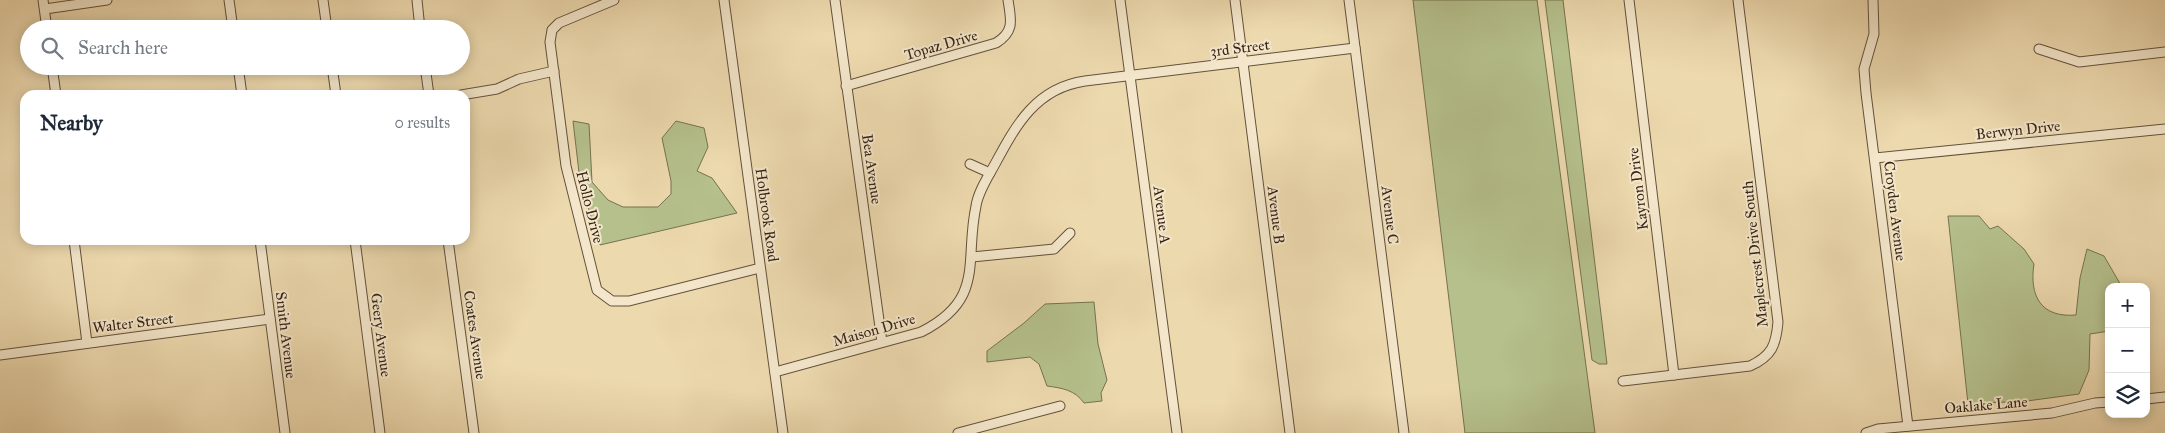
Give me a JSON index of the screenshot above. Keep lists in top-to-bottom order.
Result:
{
  "streets": {
    "street": [
      "Topaz Drive",
      "3rd Street",
      "Berwyn Drive",
      "Bea Avenue",
      "Kayron Drive",
      "Hollo Drive",
      "Croyden Avenue",
      "Holbrook Road",
      "Avenue A",
      "Avenue B",
      "Avenue C",
      "Maplecrest Drive South",
      "Walter Street",
      "Maison Drive",
      "Smith Avenue",
      "Geery Avenue",
      "Coates Avenue",
      "Oaklake Lane"
    ]
  },
  "crossings": [
    ["Topaz Drive", "Bea Avenue"],
    ["3rd Street", "Avenue A"],
    ["3rd Street", "Avenue B"],
    ["3rd Street", "Avenue C"],
    ["3rd Street", "Maison Drive"],
    ["Berwyn Drive", "Croyden Avenue"],
    ["Bea Avenue", "Maison Drive"],
    ["Kayron Drive", "Maplecrest Drive South"],
    ["Hollo Drive", "Holbrook Road"],
    ["Croyden Avenue", "Oaklake Lane"],
    ["Holbrook Road", "Maison Drive"],
    ["Avenue A", "Maison Drive"],
    ["Walter Street", "Smith Avenue"]
  ],
  "page": {
    "search": "Search here",
    "heading": ["Nearby", "0 results"],
    "map_buttons": ["+", "−"]
  }
}
